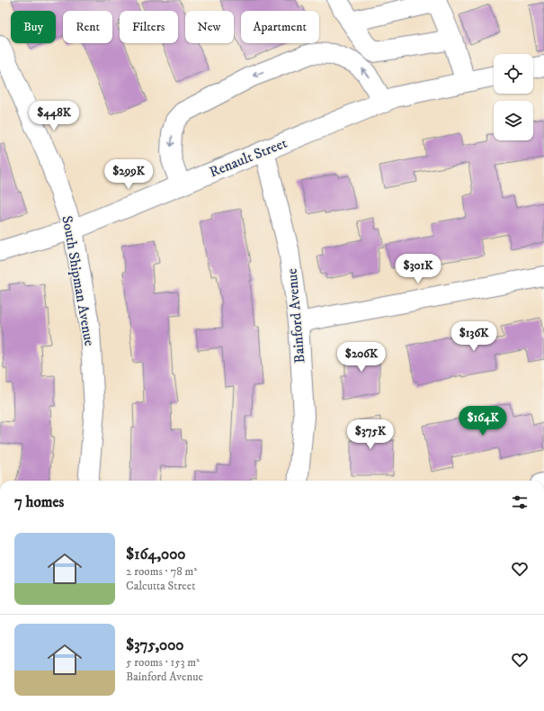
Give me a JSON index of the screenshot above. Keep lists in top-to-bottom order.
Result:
{
  "streets": {
    "street": ["Renault Street", "South Shipman Avenue", "Bainford Avenue"]
  },
  "crossings": [
    ["Renault Street", "South Shipman Avenue"],
    ["Renault Street", "Bainford Avenue"]
  ],
  "page": {
    "chip": [
      "Buy",
      "Rent",
      "Filters",
      "New",
      "Apartment"
    ],
    "price": [
      "$448K",
      "$299K",
      "$301K",
      "$136K",
      "$206K",
      "$164K",
      "$375K"
    ],
    "heading": "7 homes",
    "list": [
      {
        "name": "$164,000",
        "note": "2 rooms · 78 m² · Calcutta Street"
      },
      {
        "name": "$375,000",
        "note": "5 rooms · 153 m² · Bainford Avenue"
      }
    ]
  }
}
